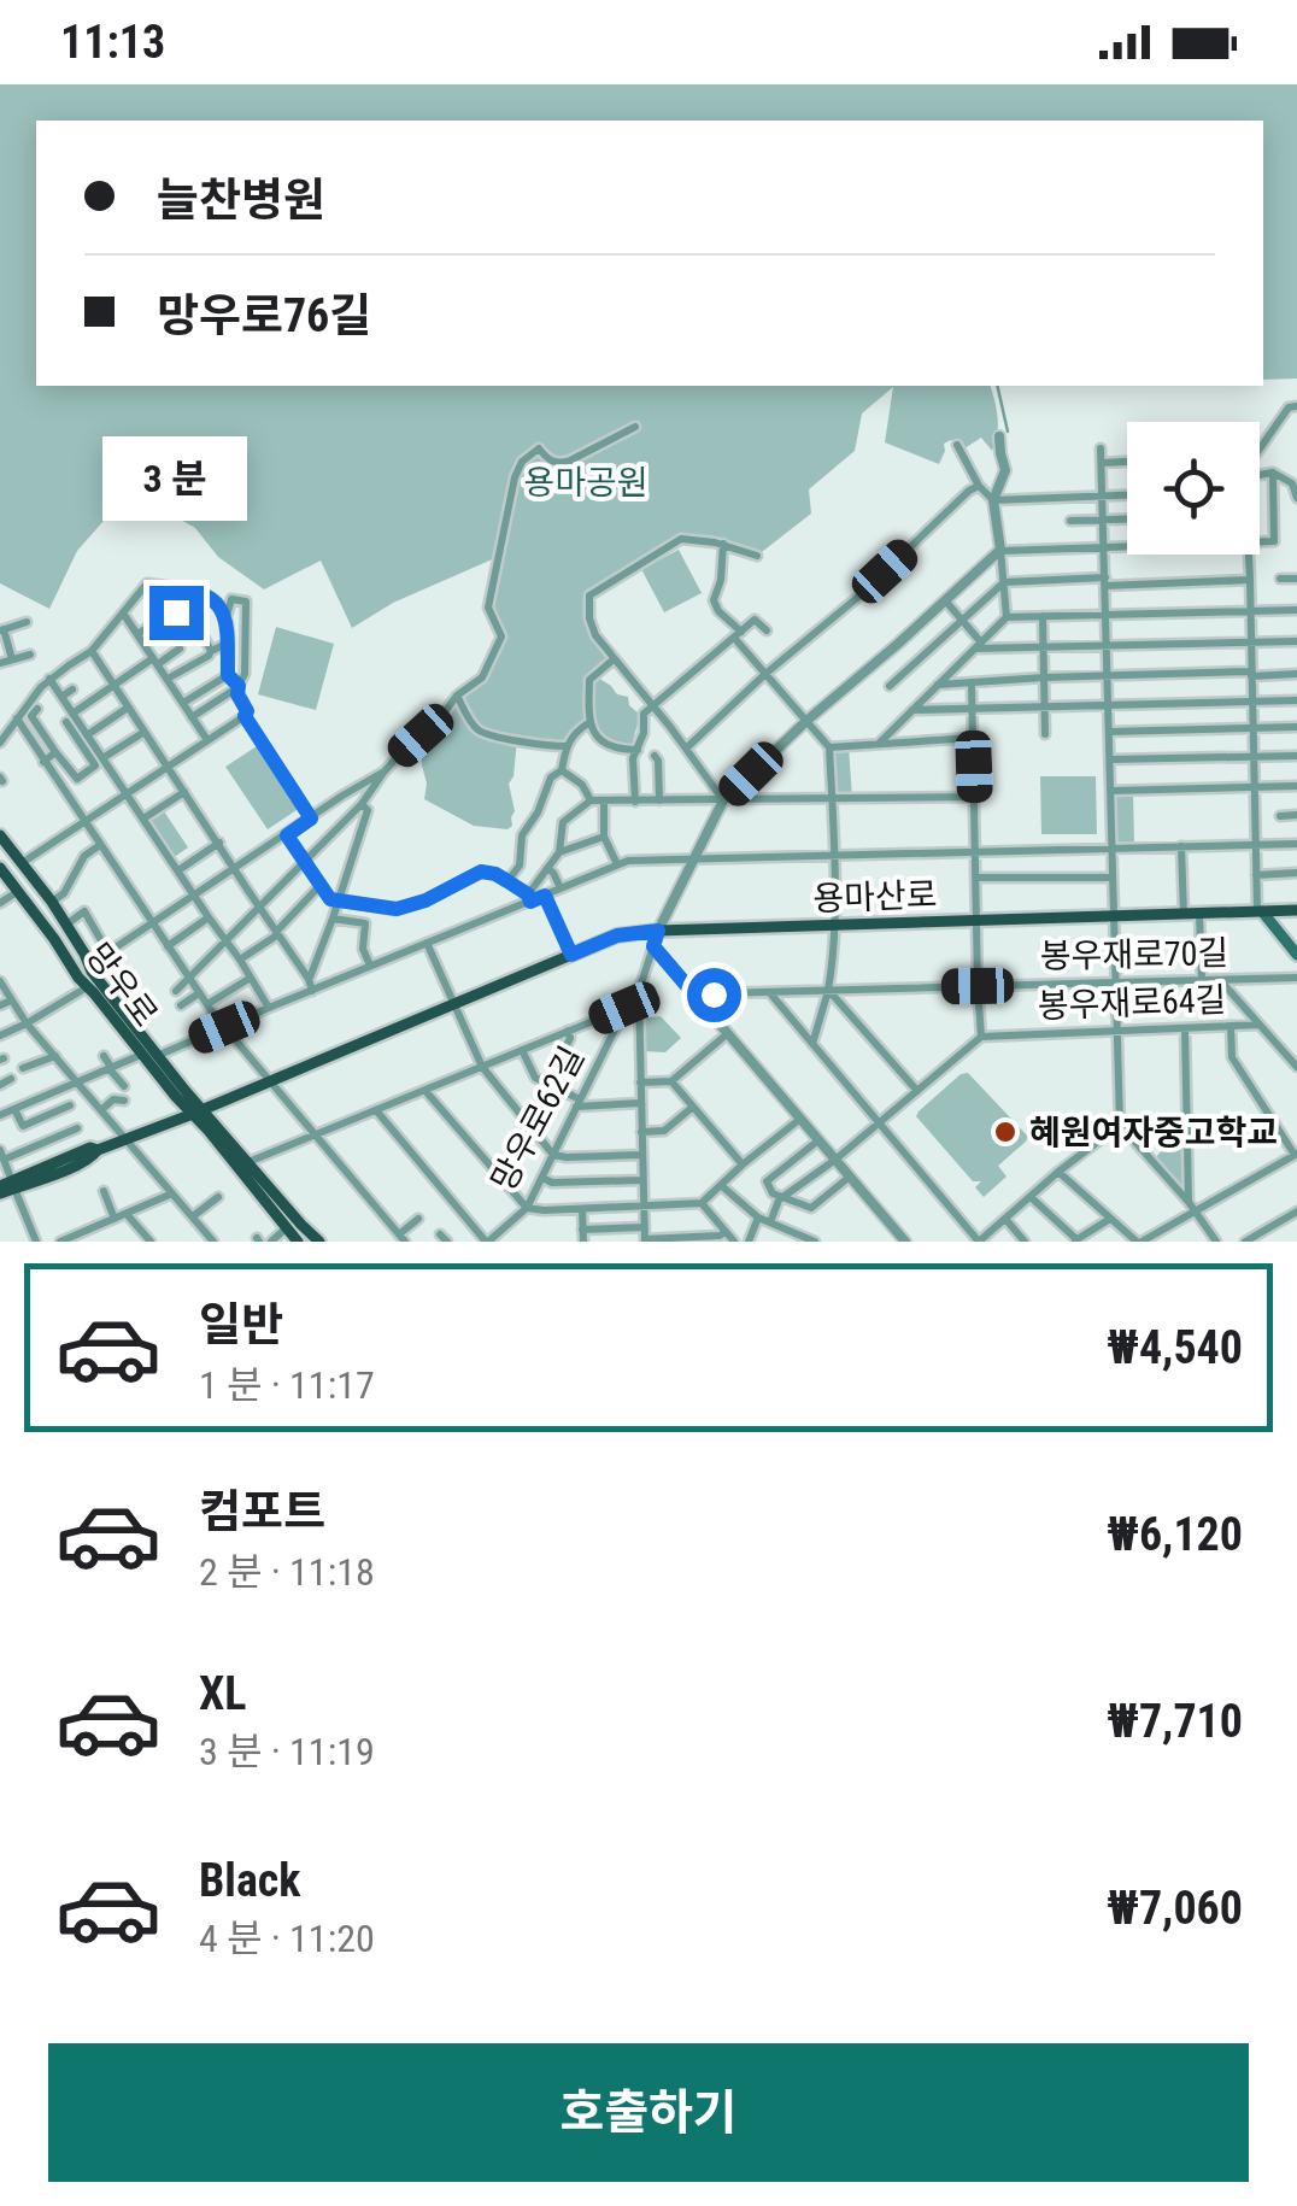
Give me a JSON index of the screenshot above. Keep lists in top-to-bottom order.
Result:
{
  "streets": {
    "main road": ["용마산로", "망우로"],
    "street": ["봉우재로70길", "봉우재로64길", "망우로62길"]
  },
  "crossings": [
    ["용마산로", "망우로"]
  ],
  "parks": ["용마공원"],
  "places": ["혜원여자중고학교"],
  "page": {
    "status": "11:13",
    "banner": ["늘찬병원", "망우로76길"],
    "bubble": "3 분",
    "list": [
      {
        "name": "일반",
        "note": "1 분 · 11:17",
        "value": "₩4,540"
      },
      {
        "name": "컴포트",
        "note": "2 분 · 11:18",
        "value": "₩6,120"
      },
      {
        "name": "XL",
        "note": "3 분 · 11:19",
        "value": "₩7,710"
      },
      {
        "name": "Black",
        "note": "4 분 · 11:20",
        "value": "₩7,060"
      }
    ],
    "buttons": "호출하기"
  }
}
